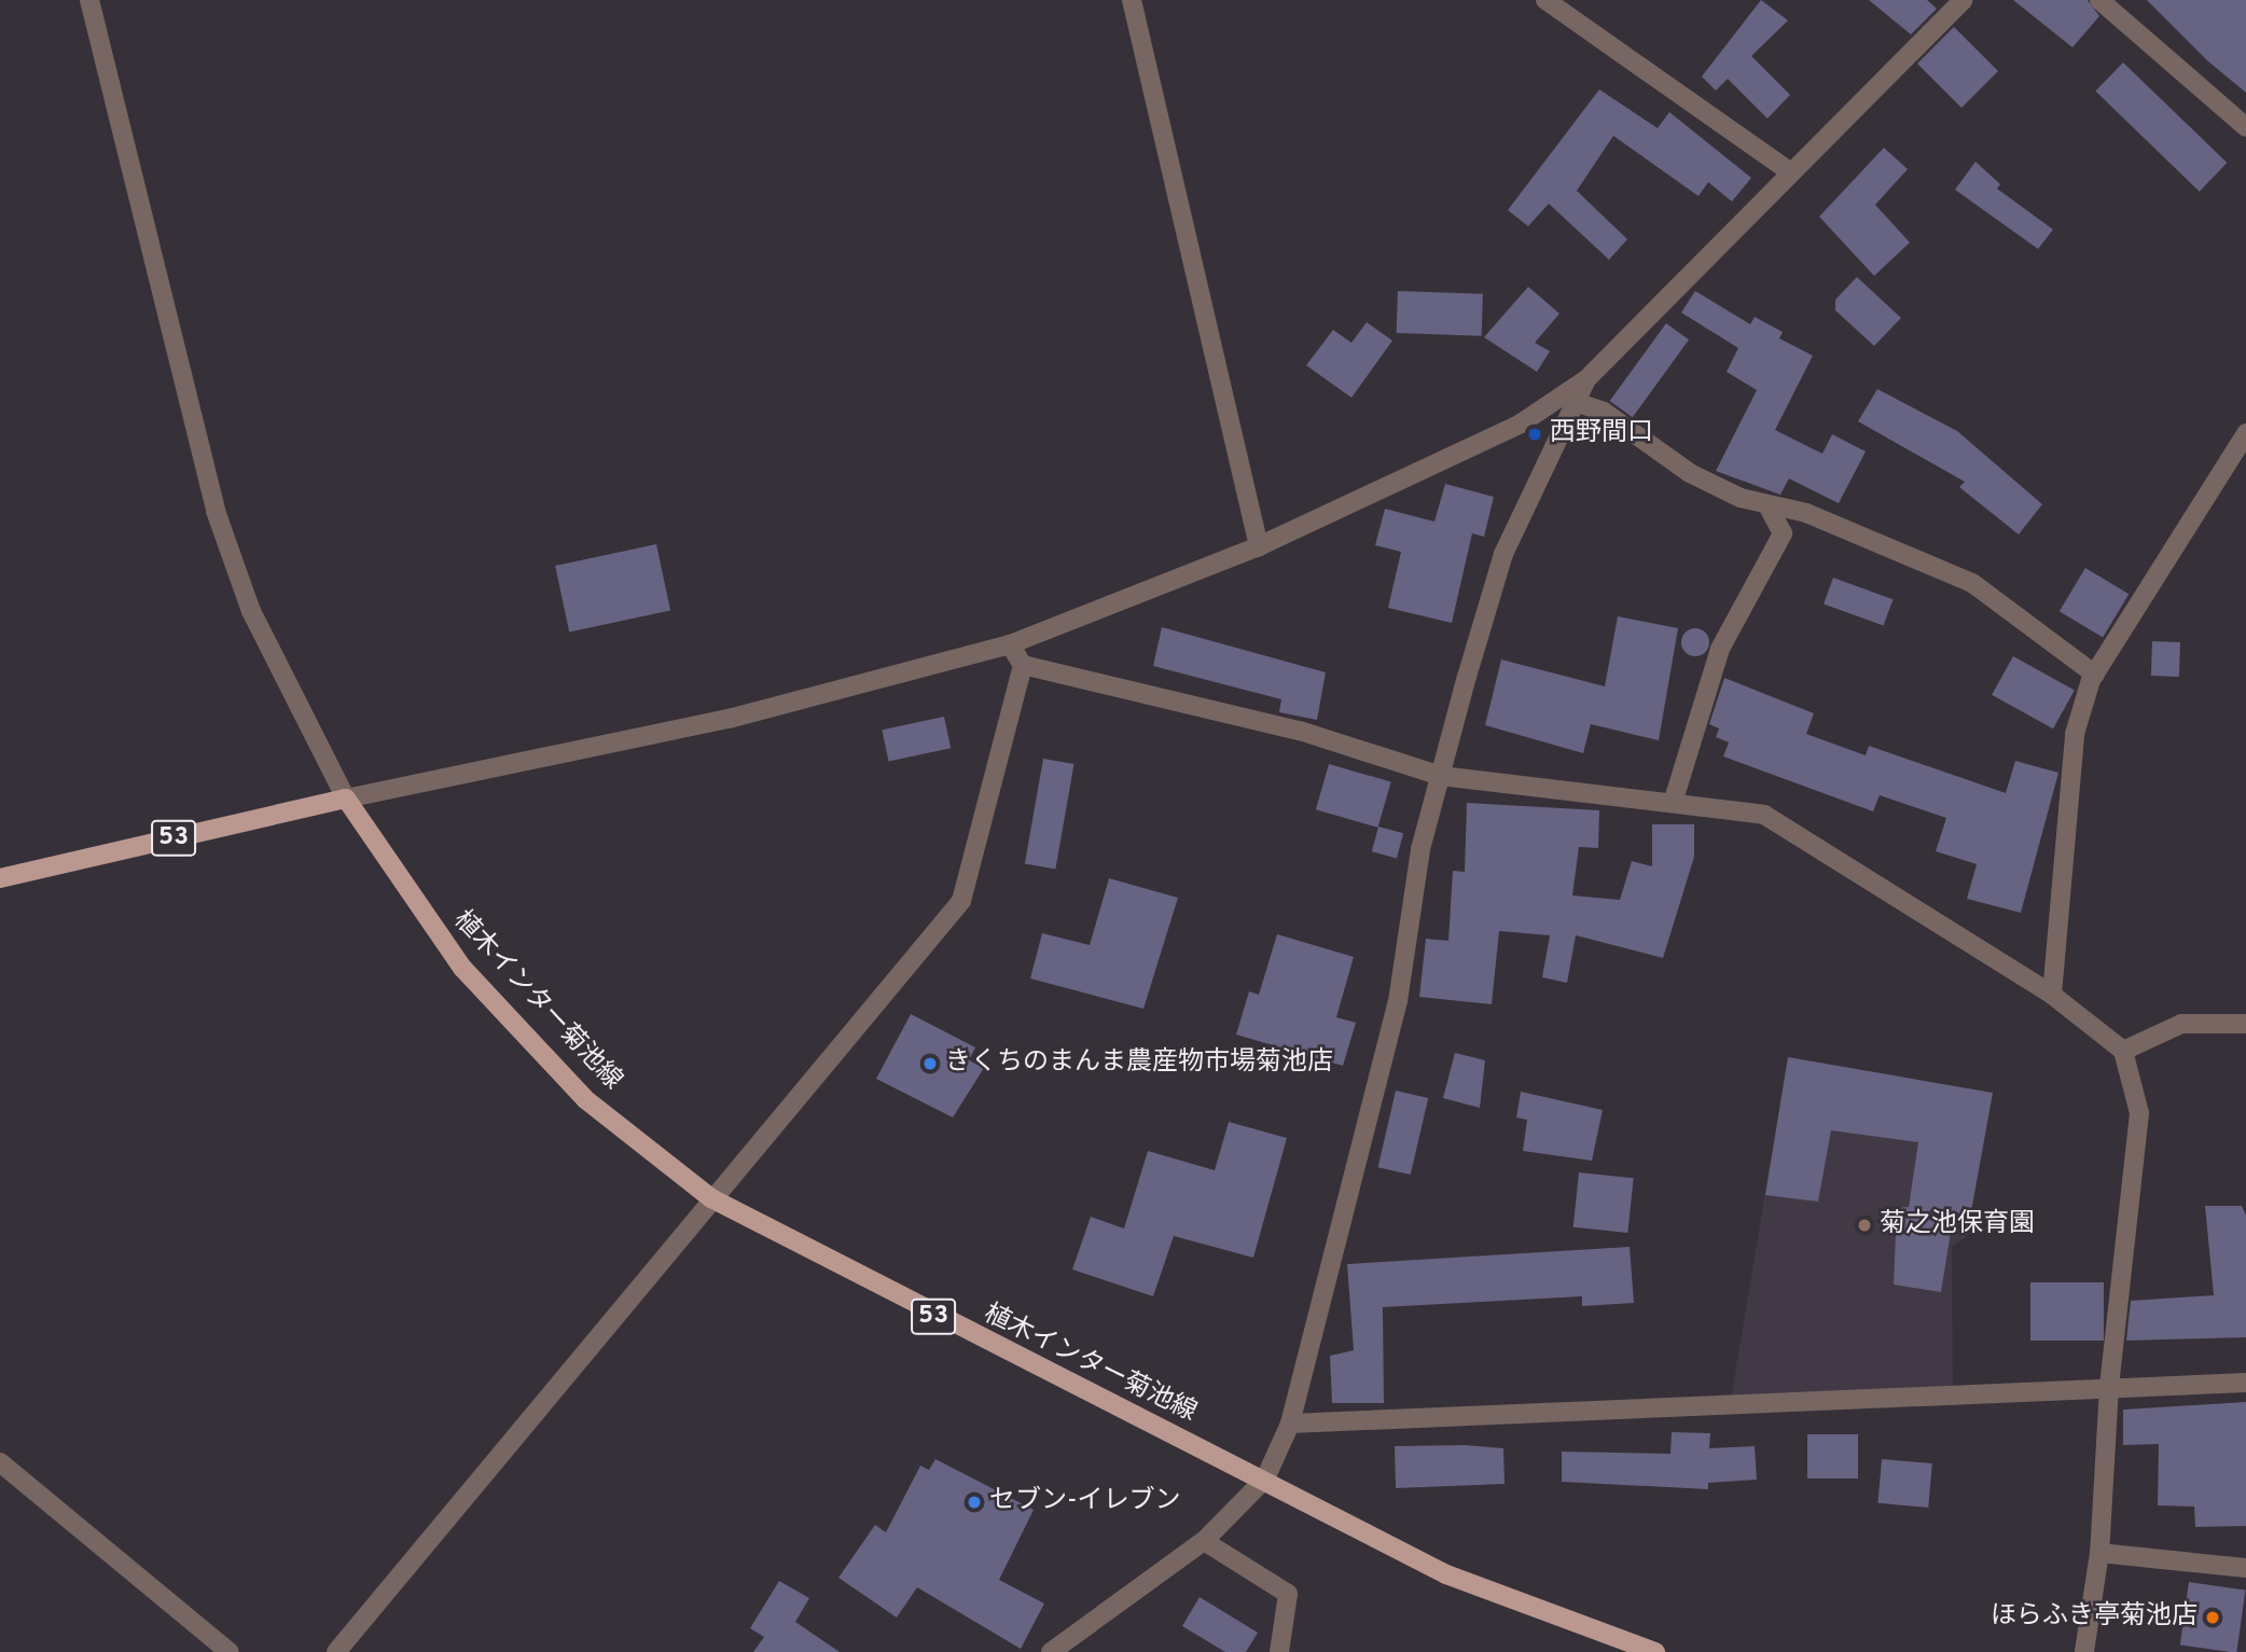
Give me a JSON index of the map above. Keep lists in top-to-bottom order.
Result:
{
  "streets": {
    "main road": ["53", "植木インター菊池線"]
  },
  "crossings": [
    ["53", "植木インター菊池線"]
  ],
  "places": [
    "西野間口",
    "きくちのまんま農産物市場菊池店",
    "菊之池保育園",
    "セブン-イレブン",
    "ほらふき亭菊池店"
  ]
}
